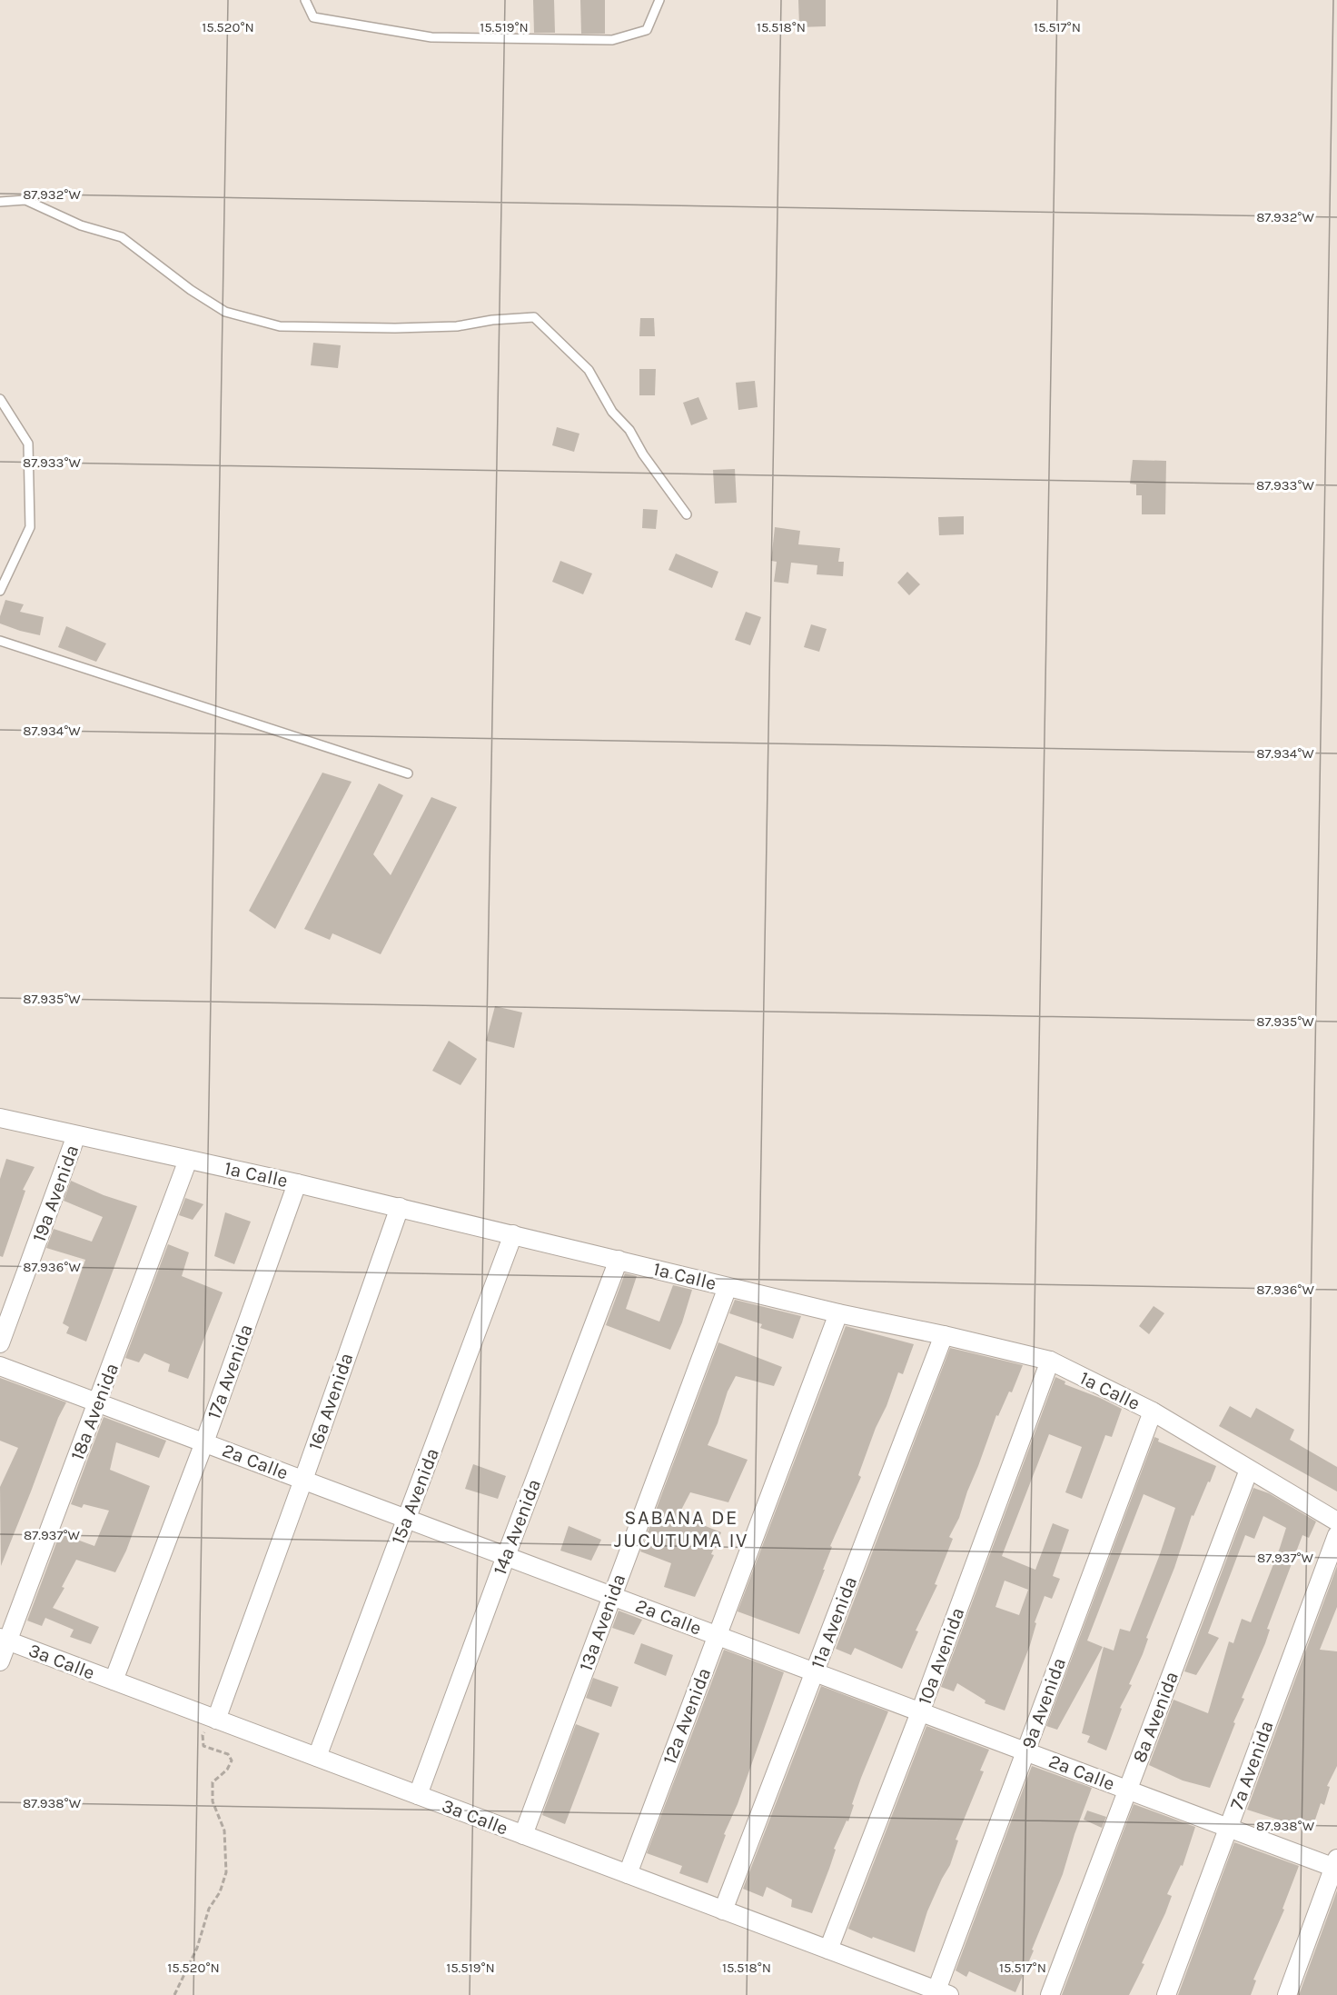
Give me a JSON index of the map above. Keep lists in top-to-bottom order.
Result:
{
  "streets": {
    "street": [
      "1a Calle",
      "19a Avenida",
      "17a Avenida",
      "16a Avenida",
      "18a Avenida",
      "2a Calle",
      "15a Avenida",
      "14a Avenida",
      "13a Avenida",
      "11a Avenida",
      "10a Avenida",
      "3a Calle",
      "9a Avenida",
      "12a Avenida",
      "8a Avenida",
      "7a Avenida"
    ]
  },
  "crossings": [
    ["1a Calle", "19a Avenida"],
    ["1a Calle", "17a Avenida"],
    ["1a Calle", "16a Avenida"],
    ["1a Calle", "18a Avenida"],
    ["1a Calle", "15a Avenida"],
    ["1a Calle", "14a Avenida"],
    ["1a Calle", "13a Avenida"],
    ["1a Calle", "11a Avenida"],
    ["1a Calle", "10a Avenida"],
    ["1a Calle", "9a Avenida"],
    ["1a Calle", "12a Avenida"],
    ["1a Calle", "8a Avenida"],
    ["17a Avenida", "2a Calle"],
    ["17a Avenida", "3a Calle"],
    ["16a Avenida", "2a Calle"],
    ["16a Avenida", "3a Calle"],
    ["18a Avenida", "2a Calle"],
    ["18a Avenida", "3a Calle"],
    ["2a Calle", "15a Avenida"],
    ["2a Calle", "14a Avenida"],
    ["2a Calle", "13a Avenida"],
    ["2a Calle", "11a Avenida"],
    ["2a Calle", "10a Avenida"],
    ["2a Calle", "9a Avenida"],
    ["2a Calle", "12a Avenida"],
    ["2a Calle", "8a Avenida"],
    ["2a Calle", "7a Avenida"],
    ["15a Avenida", "3a Calle"],
    ["14a Avenida", "3a Calle"],
    ["13a Avenida", "3a Calle"],
    ["11a Avenida", "3a Calle"],
    ["10a Avenida", "3a Calle"],
    ["3a Calle", "9a Avenida"],
    ["3a Calle", "12a Avenida"]
  ],
  "districts": ["SABANA DE JUCUTUMA IV"],
  "coordinates": [
    "15.520°N",
    "15.519°N",
    "15.518°N",
    "15.517°N",
    "87.932°W",
    "87.933°W",
    "87.934°W",
    "87.935°W",
    "87.936°W",
    "87.937°W",
    "87.938°W"
  ]
}
